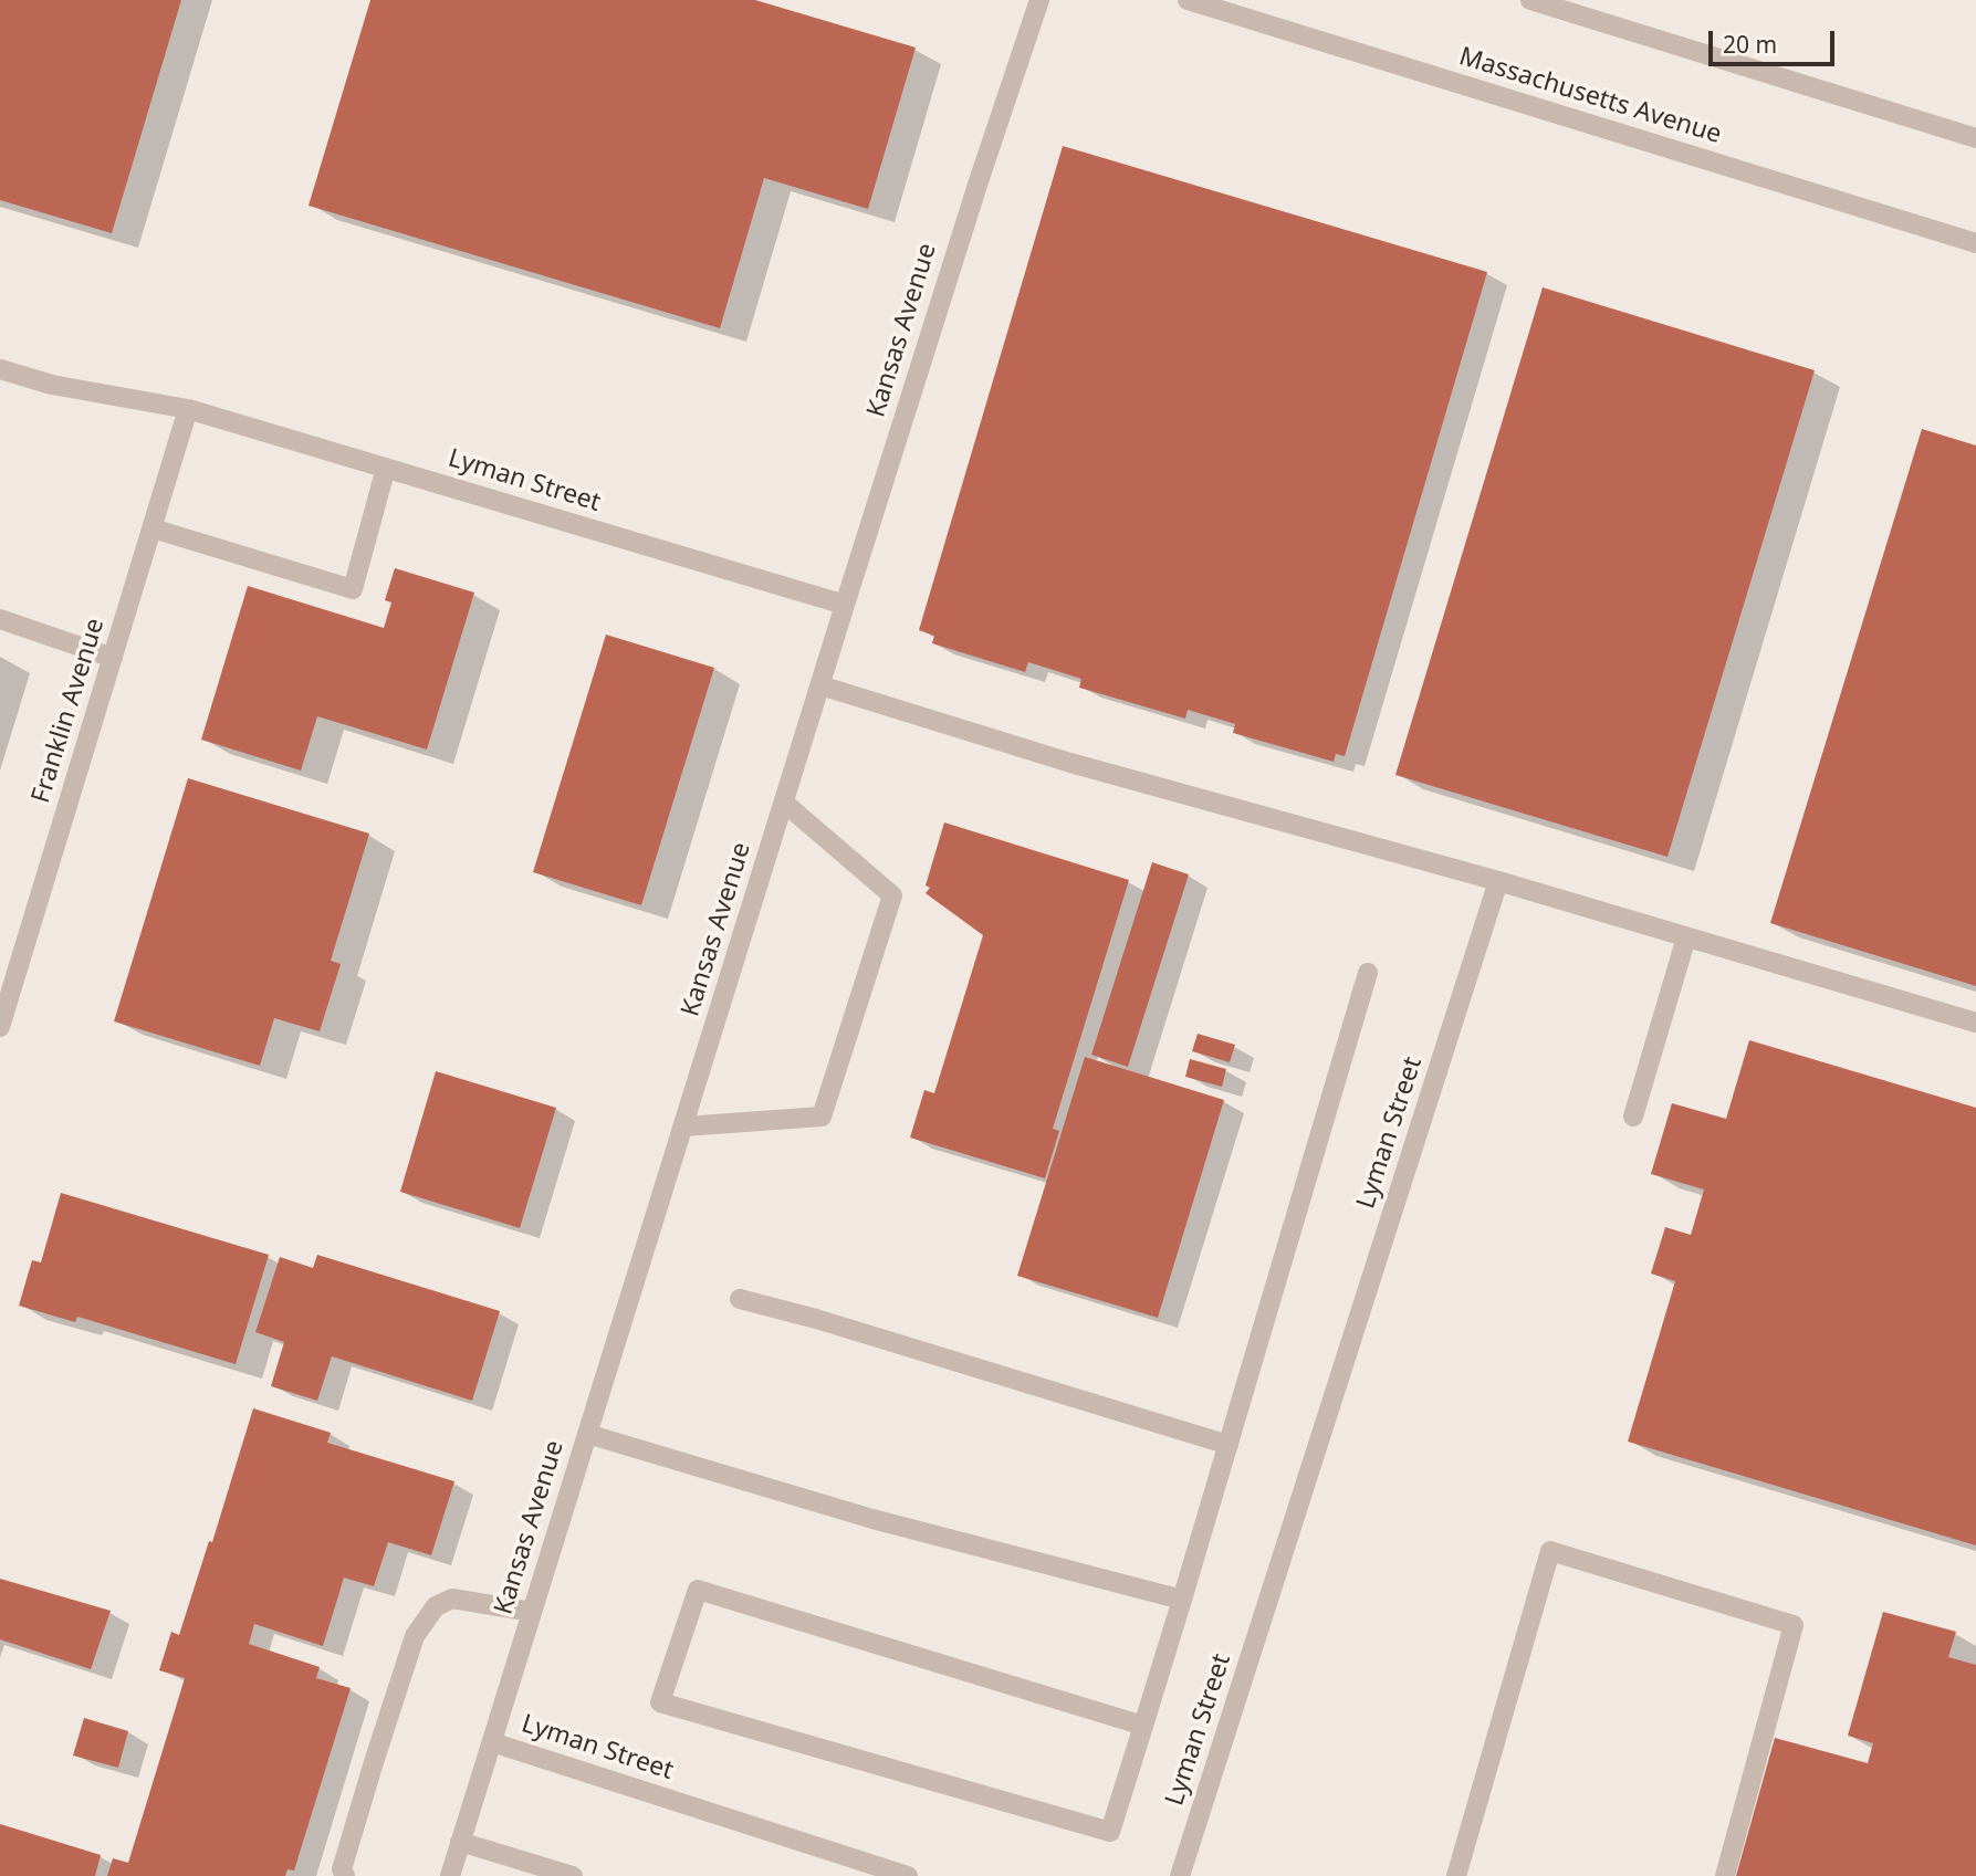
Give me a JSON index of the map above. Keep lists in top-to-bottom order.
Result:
{
  "streets": {
    "street": [
      "Massachusetts Avenue",
      "Kansas Avenue",
      "Lyman Street",
      "Franklin Avenue"
    ]
  },
  "crossings": [
    ["Kansas Avenue", "Lyman Street"],
    ["Lyman Street", "Franklin Avenue"]
  ],
  "scale_bar": "20 m"
}
